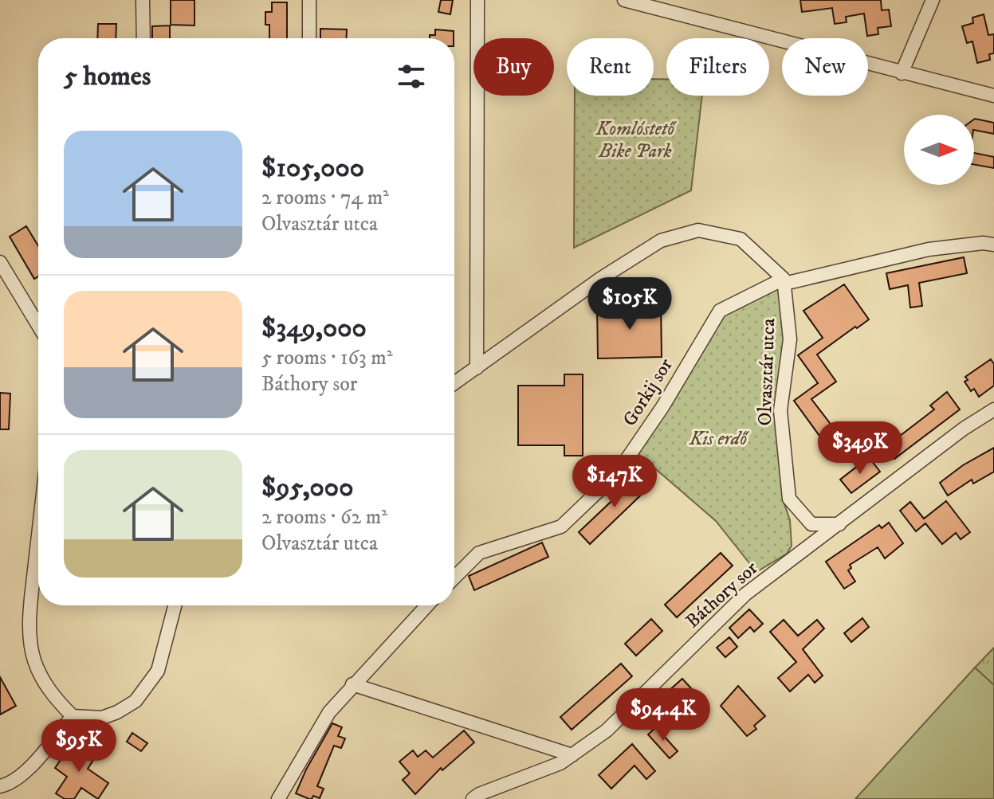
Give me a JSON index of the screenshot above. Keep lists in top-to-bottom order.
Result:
{
  "streets": {
    "street": ["Olvasztár utca", "Gorkij sor", "Báthory sor"]
  },
  "crossings": [
    ["Olvasztár utca", "Gorkij sor"],
    ["Olvasztár utca", "Báthory sor"]
  ],
  "parks": ["Komlóstető Bike Park", "Kis erdő"],
  "north": "right",
  "page": {
    "chip": [
      "Buy",
      "Rent",
      "Filters",
      "New"
    ],
    "heading": "5 homes",
    "list": [
      {
        "name": "$105,000",
        "note": "2 rooms · 74 m² · Olvasztár utca"
      },
      {
        "name": "$349,000",
        "note": "5 rooms · 163 m² · Báthory sor"
      },
      {
        "name": "$95,000",
        "note": "2 rooms · 62 m² · Olvasztár utca"
      }
    ],
    "price": [
      "$105K",
      "$349K",
      "$147K",
      "$94.4K",
      "$95K"
    ]
  }
}
